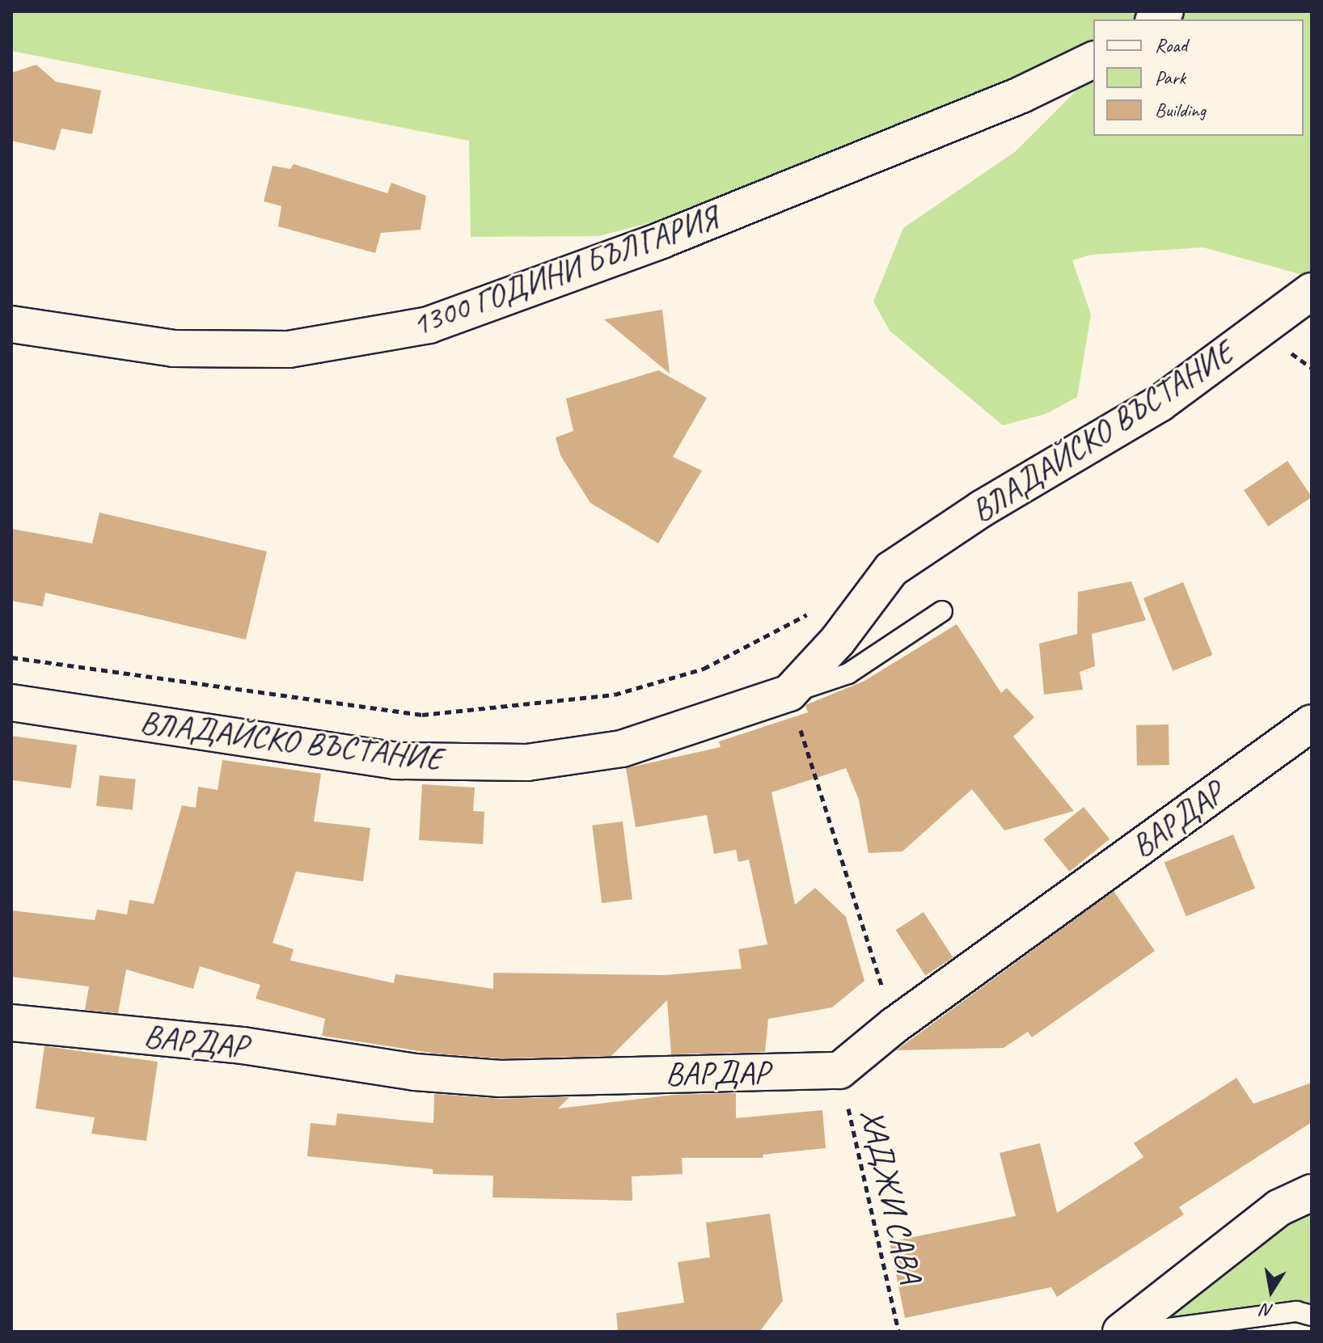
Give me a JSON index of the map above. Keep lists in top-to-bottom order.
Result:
{
  "streets": {
    "street": ["1300 ГОДИНИ БЪЛГАРИЯ", "ВЛАДАЙСКО ВЪСТАНИЕ", "ВАРДАР"],
    "path": ["ХАДЖИ САВА"]
  },
  "crossings": [
    ["ВАРДАР", "ХАДЖИ САВА"]
  ],
  "legend": ["Road", "Park", "Building"],
  "north": "bottom"
}
